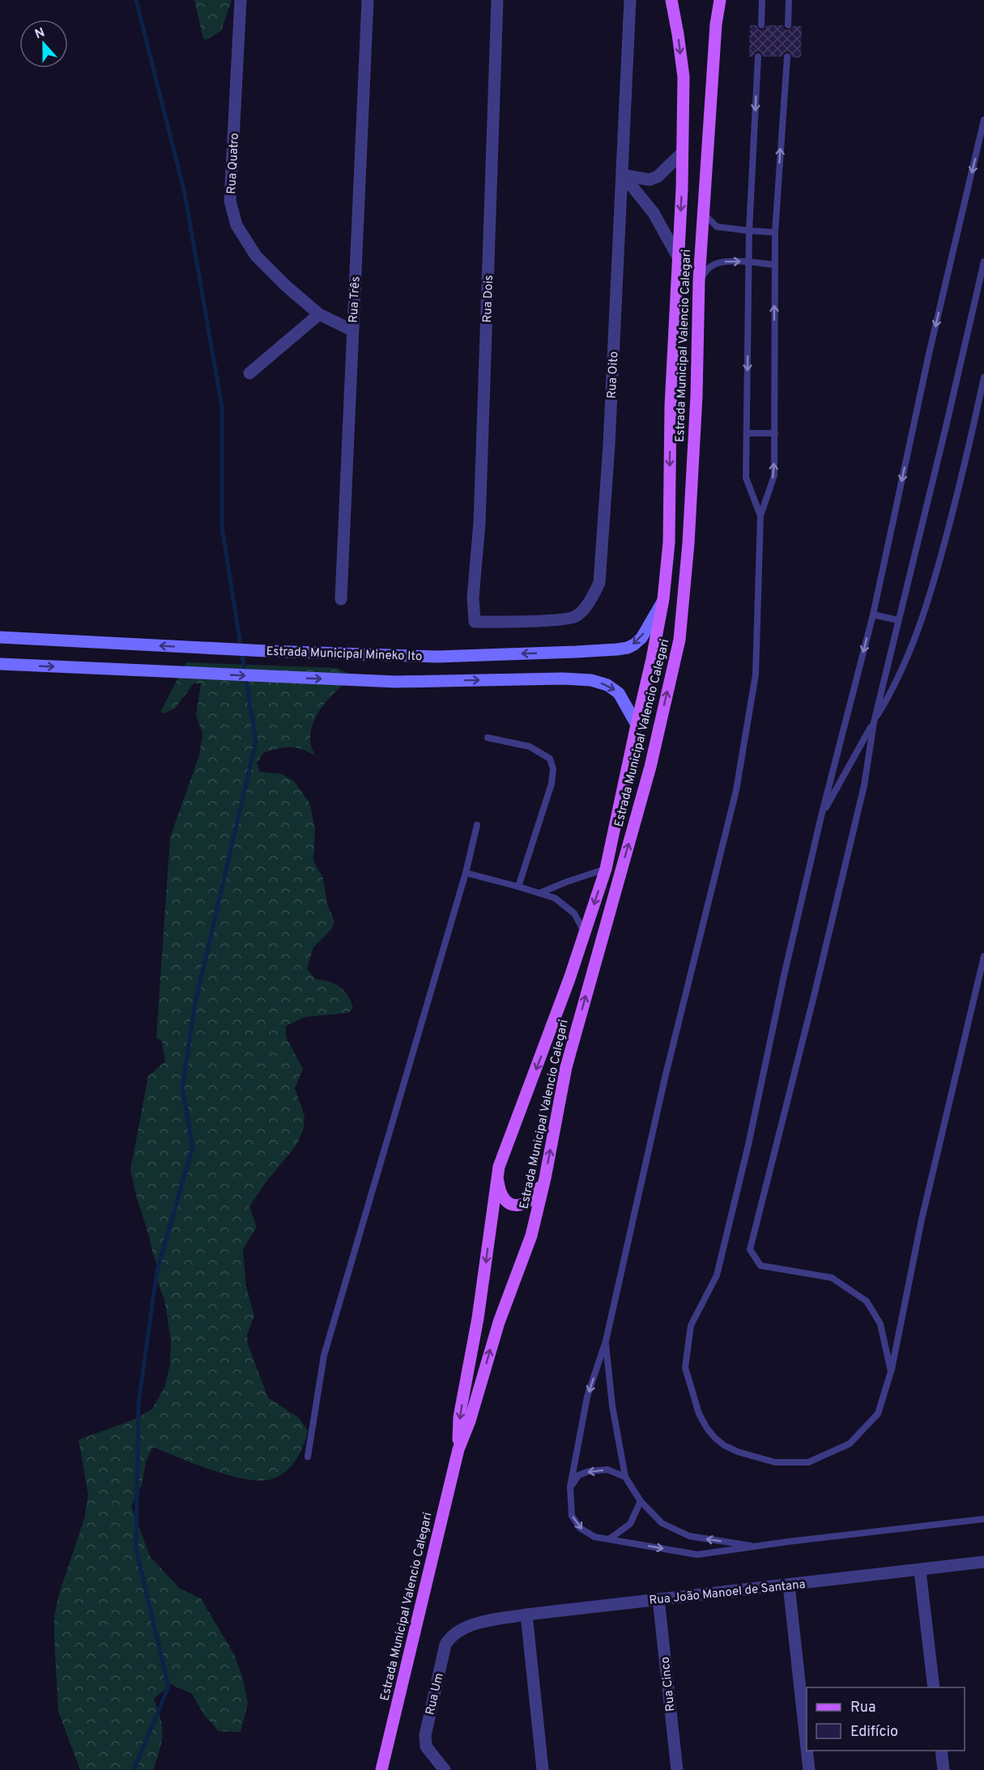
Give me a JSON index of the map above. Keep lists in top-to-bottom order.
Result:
{
  "streets": {
    "main road": ["Estrada Municipal Valencio Calegari"],
    "street": [
      "Rua Quatro",
      "Rua Dois",
      "Rua Três",
      "Rua Oito",
      "Estrada Municipal Mineko Ito",
      "Rua João Manoel de Santana",
      "Rua Cinco",
      "Rua Um"
    ]
  },
  "crossings": [
    ["Rua Quatro", "Rua Três"],
    ["Rua Dois", "Rua Oito"],
    ["Estrada Municipal Valencio Calegari", "Estrada Municipal Mineko Ito"],
    ["Rua João Manoel de Santana", "Rua Cinco"],
    ["Rua João Manoel de Santana", "Rua Um"]
  ],
  "legend": ["Rua", "Edifício"],
  "north": "top"
}
